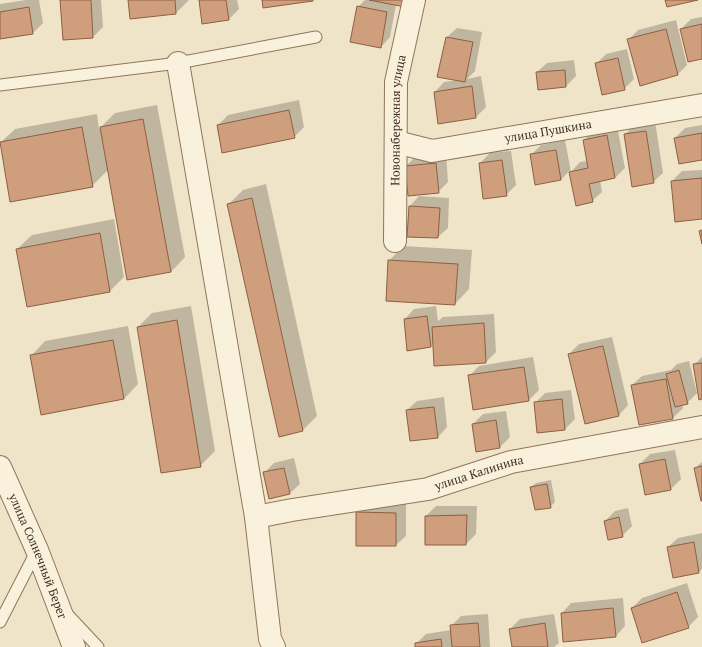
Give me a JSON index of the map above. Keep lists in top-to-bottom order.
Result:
{
  "streets": {
    "street": [
      "Новонабережная улица",
      "улица Пушкина",
      "улица Калинина",
      "улица Солнечный Берег"
    ]
  },
  "crossings": [
    ["Новонабережная улица", "улица Пушкина"]
  ]
}
